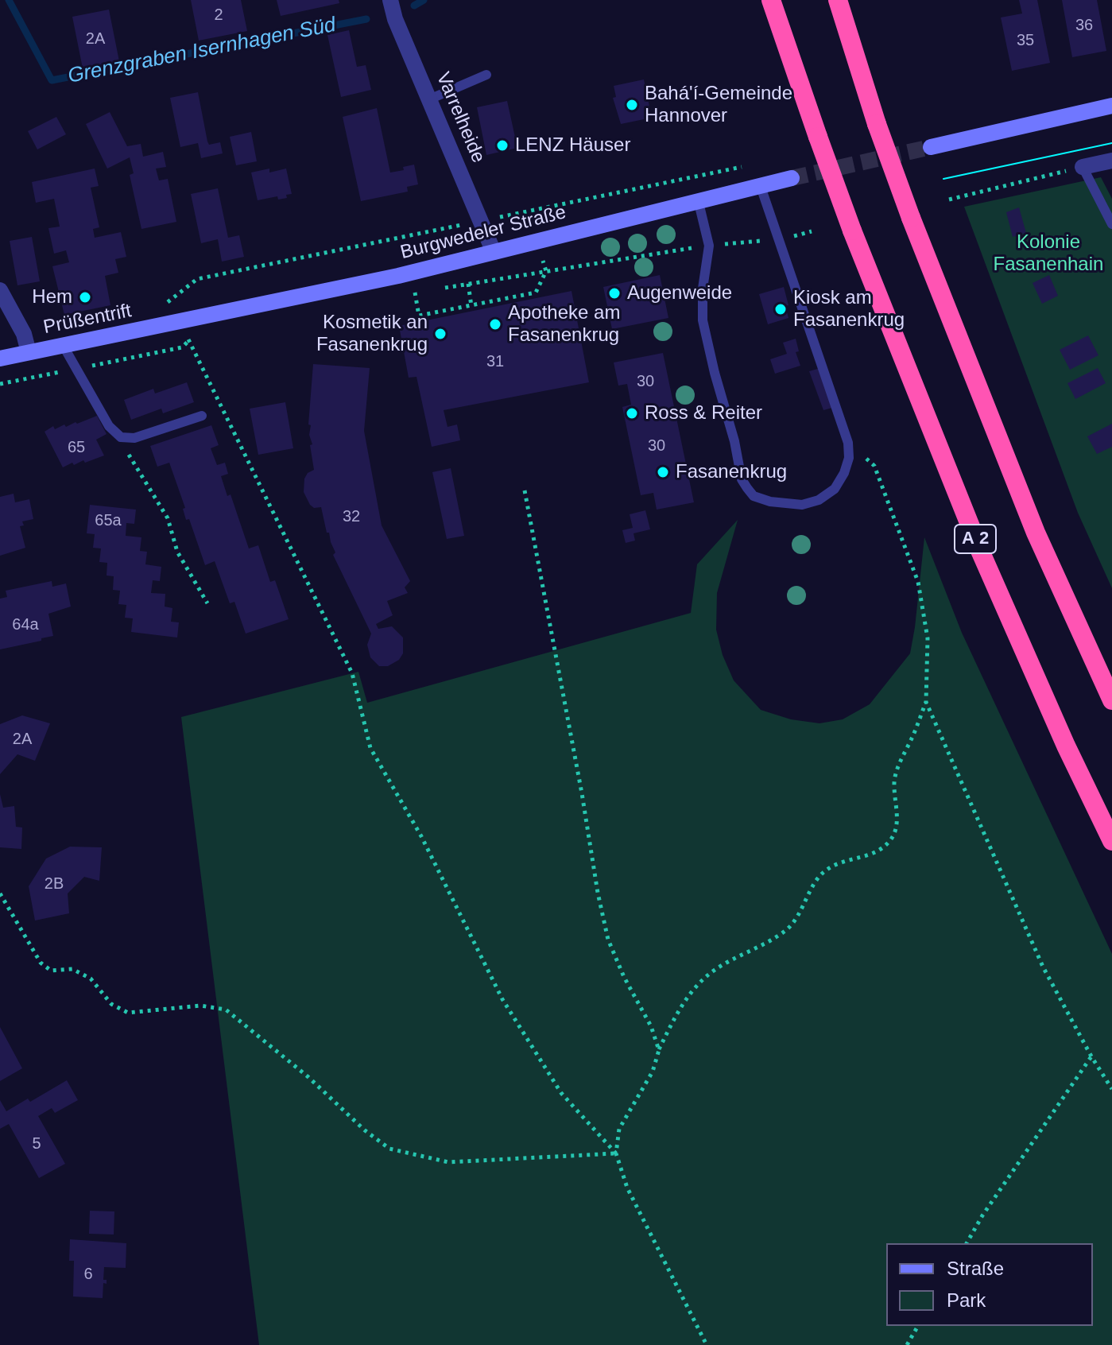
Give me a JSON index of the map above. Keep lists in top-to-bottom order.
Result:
{
  "streets": {
    "highway": ["A 2"],
    "main road": ["Burgwedeler Straße", "Prüßentrift"],
    "street": ["Varrelheide"]
  },
  "crossings": [
    ["Varrelheide", "Burgwedeler Straße"],
    ["Burgwedeler Straße", "Prüßentrift"]
  ],
  "water": ["Grenzgraben Isernhagen Süd"],
  "parks": ["Kolonie Fasanenhain"],
  "places": [
    "Bahá'í-Gemeinde Hannover",
    "LENZ Häuser",
    "Augenweide",
    "Hem",
    "Kiosk am Fasanenkrug",
    "Apotheke am Fasanenkrug",
    "Kosmetik an Fasanenkrug",
    "Ross & Reiter",
    "Fasanenkrug"
  ],
  "house_numbers": [
    "2",
    "36",
    "2A",
    "35",
    "31",
    "30",
    "30",
    "65",
    "32",
    "65a",
    "64a",
    "2A",
    "2B",
    "5",
    "6"
  ],
  "legend": ["Straße", "Park"]
}
